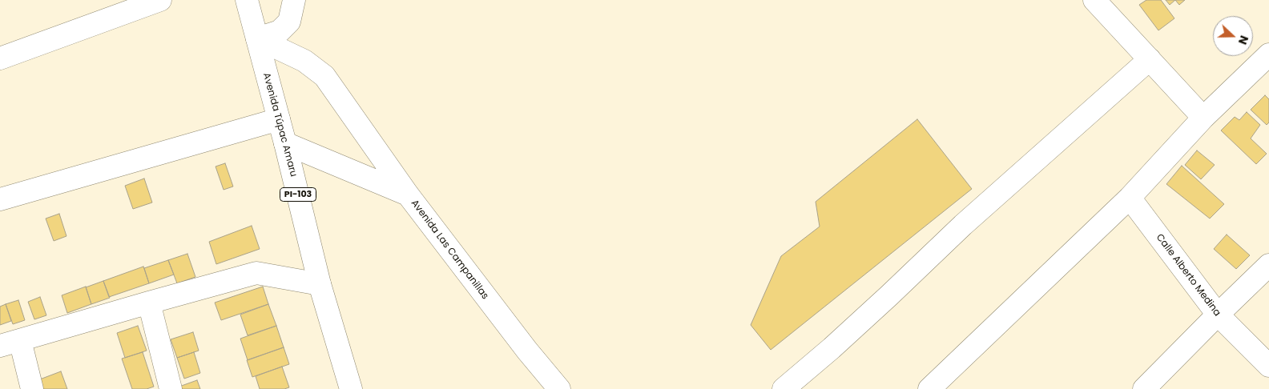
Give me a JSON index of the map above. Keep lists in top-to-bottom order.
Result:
{
  "streets": {
    "street": [
      "Avenida Túpac Amaru",
      "PI-103",
      "Avenida Las Campanillas",
      "Calle Alberto Medina"
    ]
  },
  "crossings": [
    ["Avenida Túpac Amaru", "Avenida Las Campanillas"]
  ],
  "north": "right"
}
